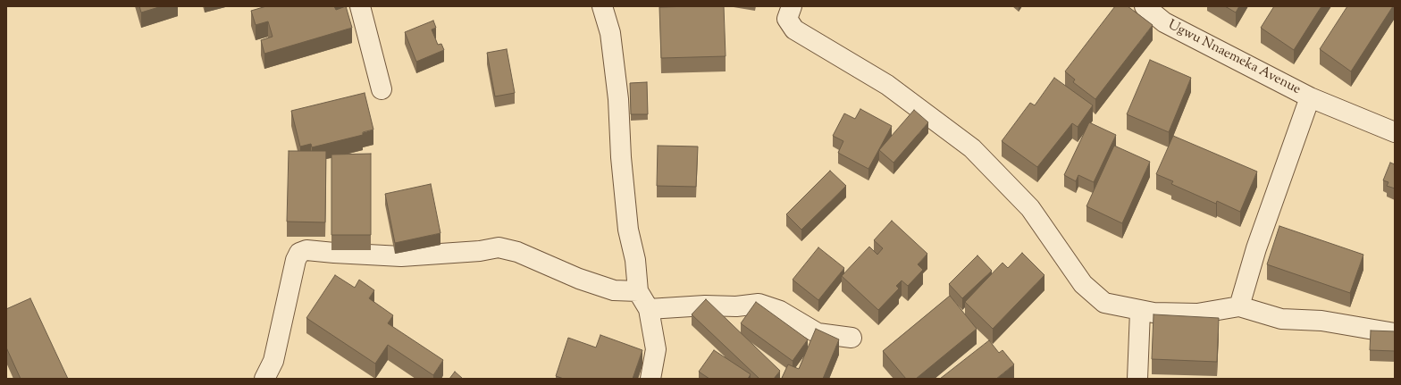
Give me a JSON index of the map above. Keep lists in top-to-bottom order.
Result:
{
  "streets": {
    "street": ["Ugwu Nnaemeka Avenue"]
  }
}
